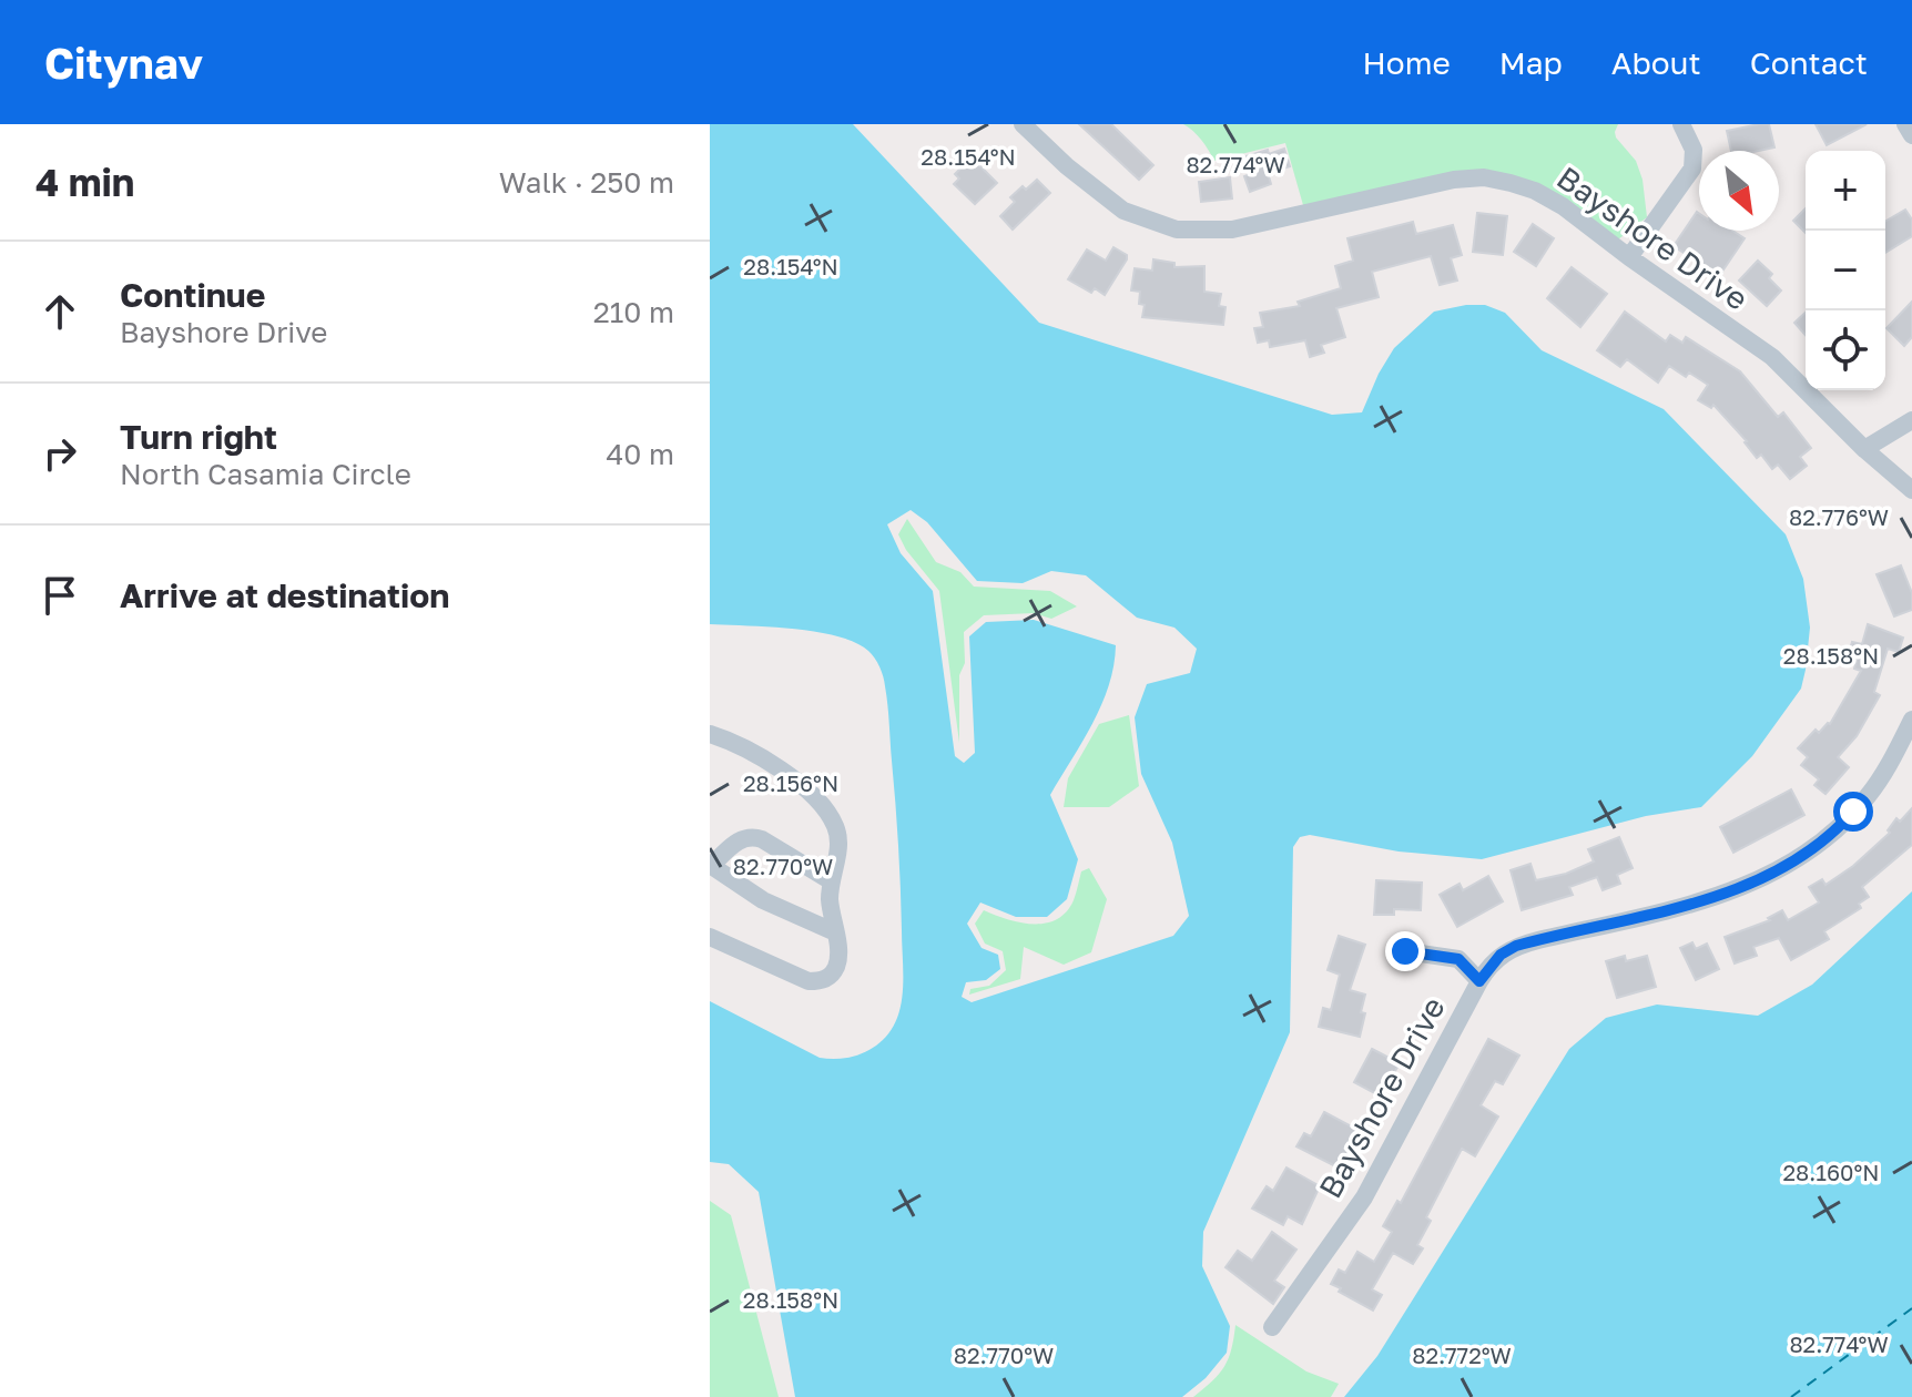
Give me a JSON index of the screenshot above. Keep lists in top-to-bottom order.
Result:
{
  "streets": {
    "street": ["Bayshore Drive"]
  },
  "north": "bottom right",
  "page": {
    "header": "Citynav",
    "nav": [
      "Home",
      "Map",
      "About",
      "Contact"
    ],
    "heading": ["4 min", "Walk · 250 m"],
    "map_buttons": ["+", "−"],
    "list": [
      ["Continue", "Bayshore Drive", "210 m"],
      ["Turn right", "North Casamia Circle", "40 m"],
      "Arrive at destination"
    ]
  },
  "coordinates": [
    "28.154°N",
    "82.774°W",
    "82.776°W",
    "28.158°N",
    "28.156°N",
    "82.770°W",
    "28.160°N",
    "82.772°W"
  ]
}
